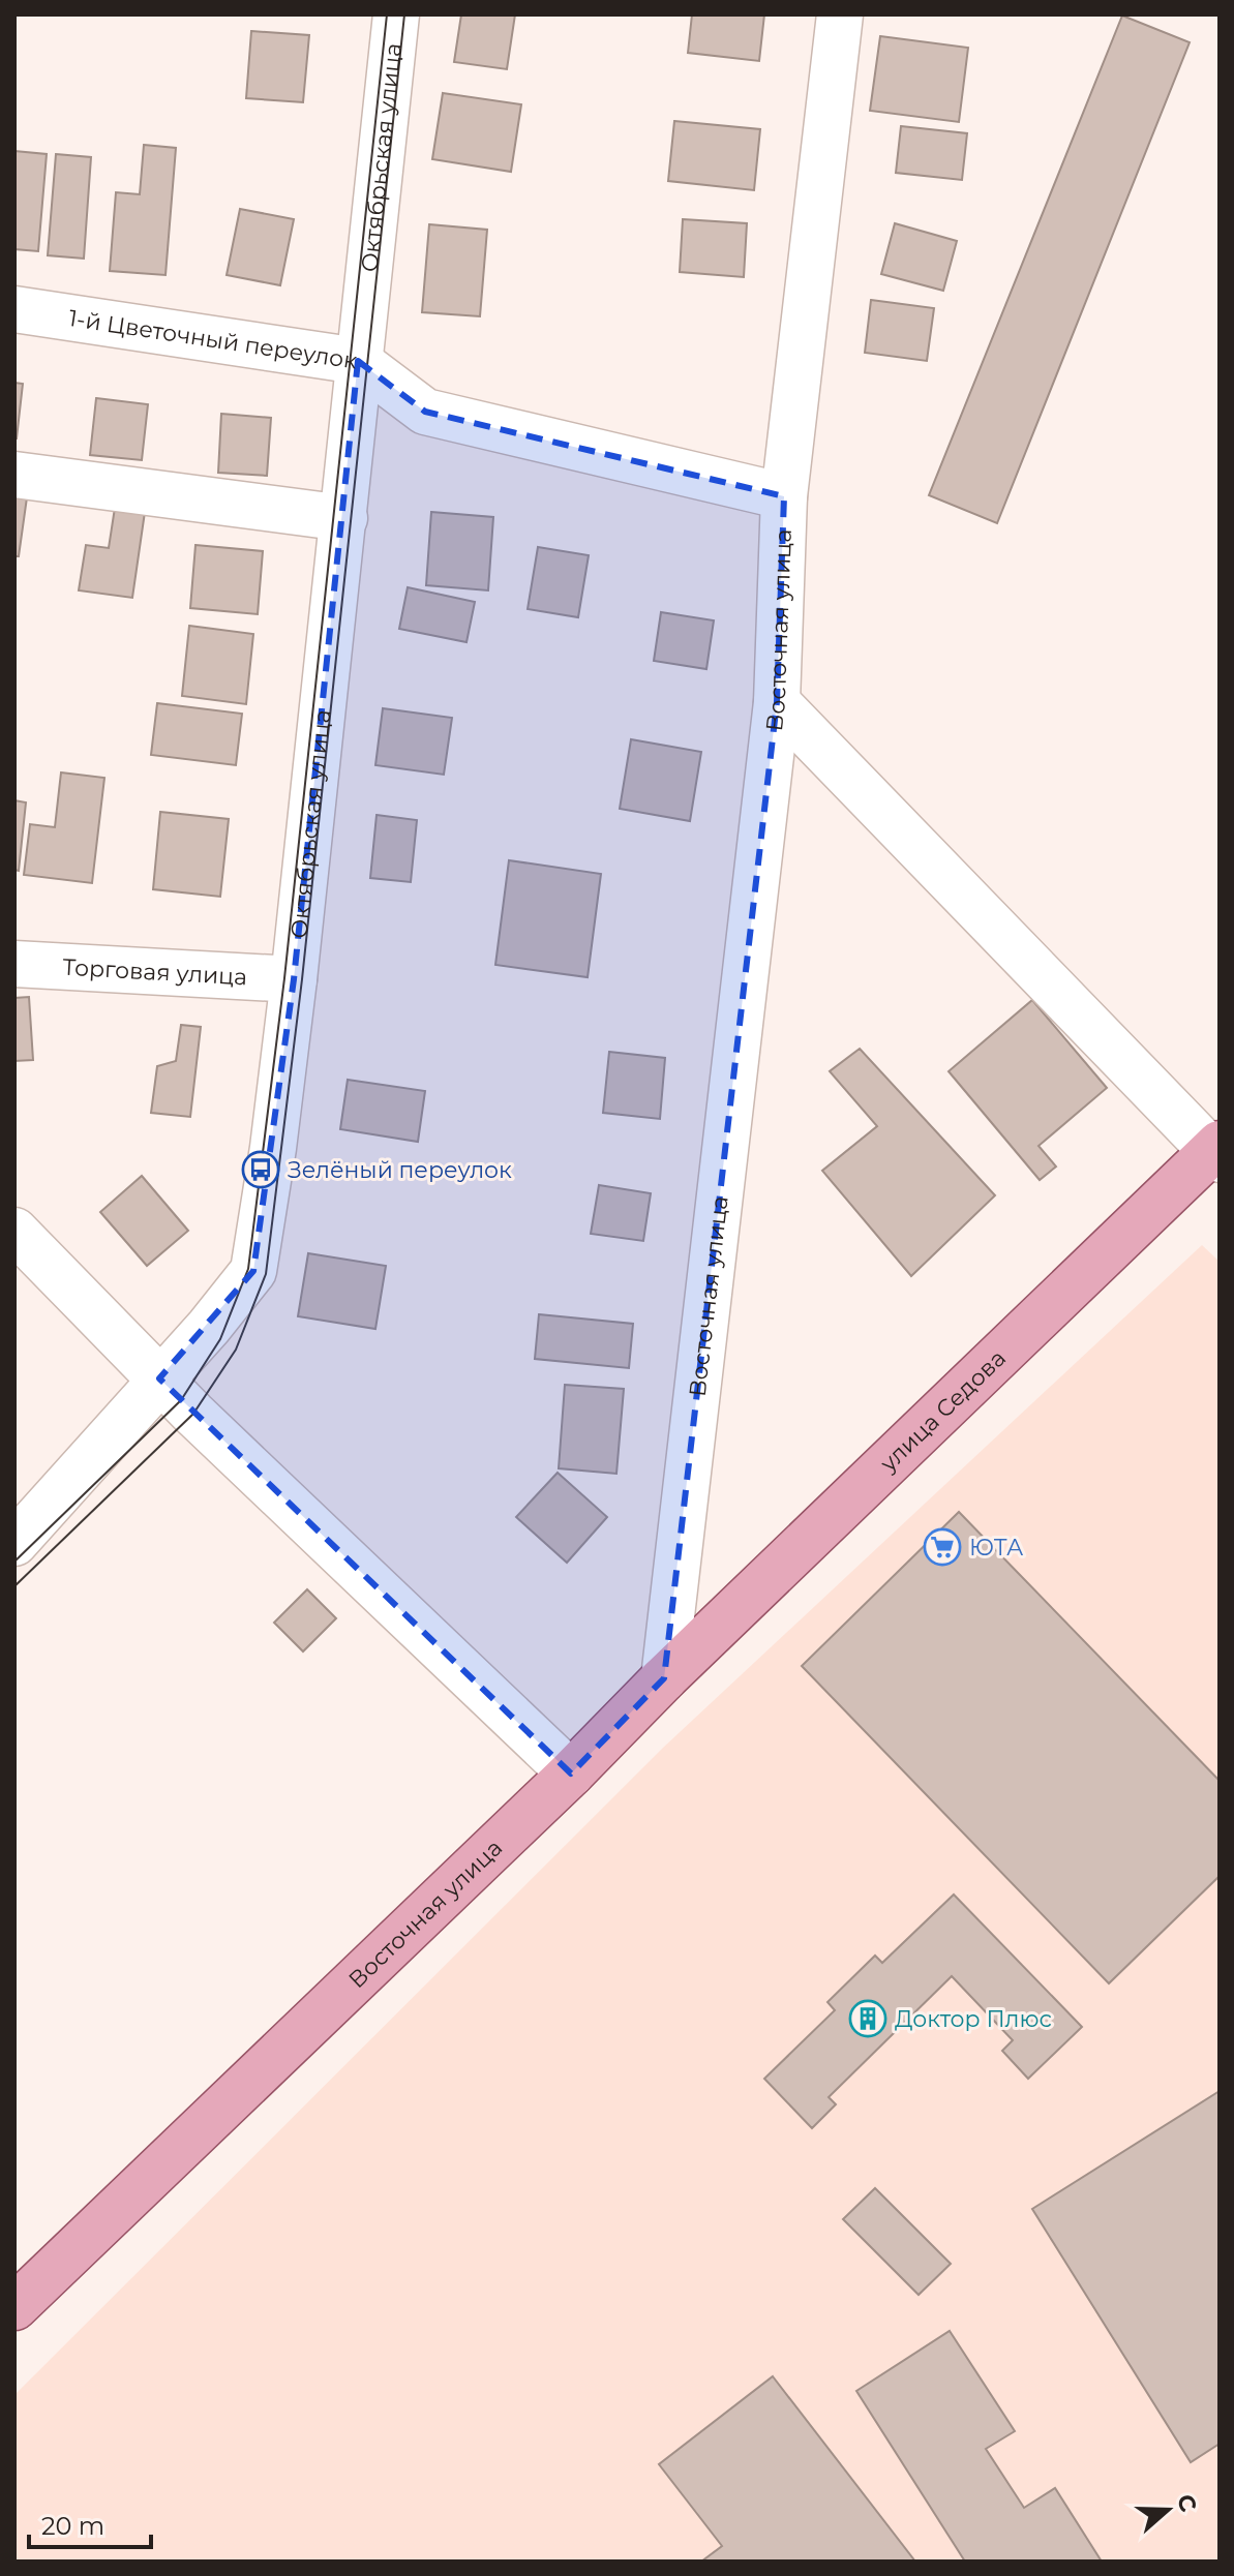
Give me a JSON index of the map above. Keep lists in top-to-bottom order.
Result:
{
  "streets": {
    "main road": ["Восточная улица", "улица Седова"],
    "street": ["Октябрьская улица", "1-й Цветочный переулок", "Торговая улица"]
  },
  "crossings": [
    ["Октябрьская улица", "1-й Цветочный переулок"],
    ["Октябрьская улица", "Торговая улица"],
    ["1-й Цветочный переулок", "Восточная улица"],
    ["Восточная улица", "улица Седова"]
  ],
  "places": {
    "bus stop": ["Зелёный переулок"],
    "supermarket": ["ЮТА"],
    "building": ["Доктор Плюс"]
  },
  "scale_bar": "20 m",
  "north": "right"
}
